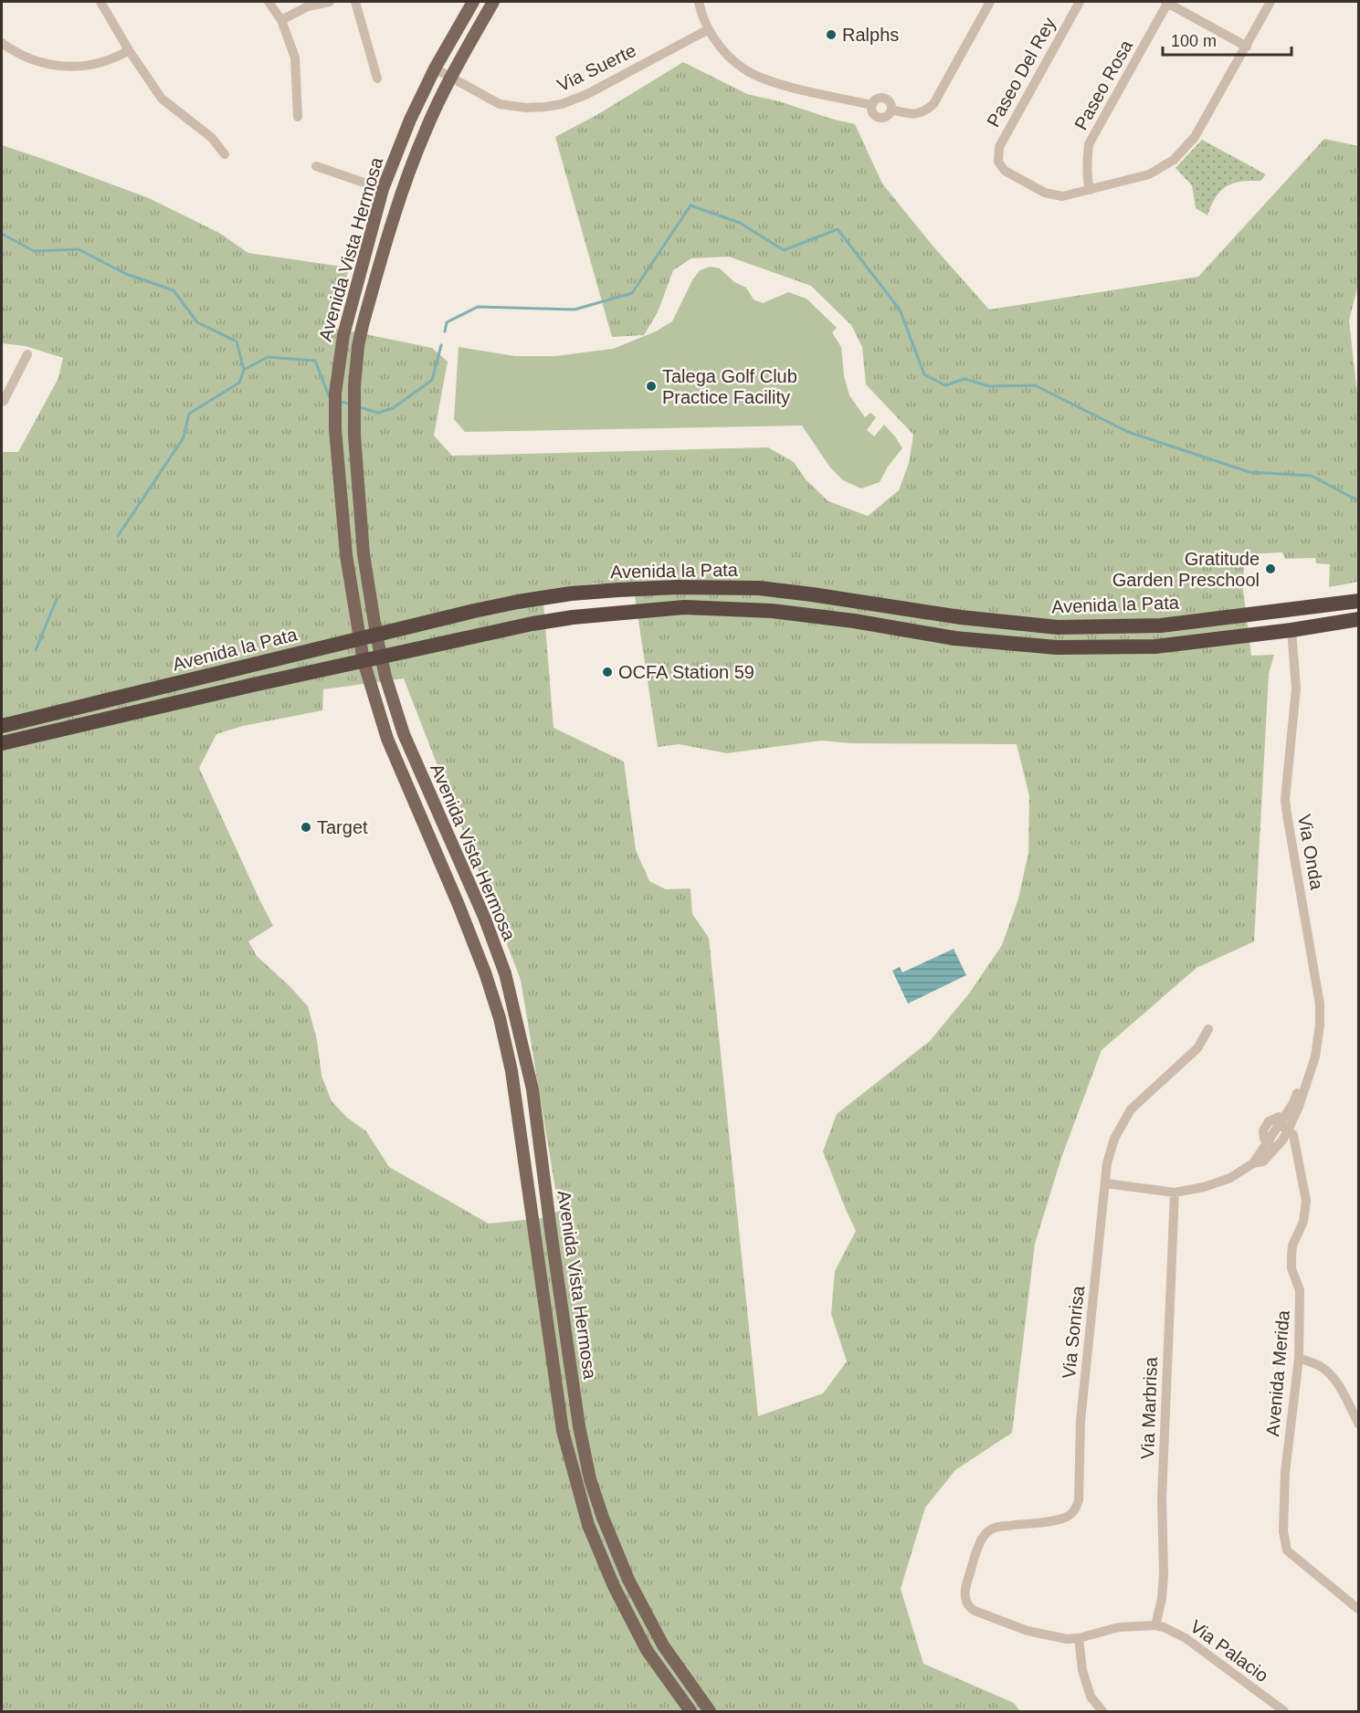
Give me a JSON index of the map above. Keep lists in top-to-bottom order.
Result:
{
  "streets": {
    "highway": ["Avenida la Pata"],
    "main road": ["Avenida Vista Hermosa"],
    "street": [
      "Via Suerte",
      "Paseo Del Rey",
      "Paseo Rosa",
      "Via Onda",
      "Via Sonrisa",
      "Avenida Merida",
      "Via Marbrisa",
      "Via Palacio"
    ]
  },
  "crossings": [
    ["Via Suerte", "Avenida Vista Hermosa"],
    ["Paseo Del Rey", "Paseo Rosa"],
    ["Avenida Vista Hermosa", "Avenida la Pata"],
    ["Avenida la Pata", "Via Onda"],
    ["Via Onda", "Via Sonrisa"],
    ["Via Onda", "Avenida Merida"],
    ["Via Onda", "Via Marbrisa"],
    ["Via Sonrisa", "Via Palacio"],
    ["Via Marbrisa", "Via Palacio"]
  ],
  "places": [
    "Ralphs",
    "Talega Golf Club Practice Facility",
    "Gratitude Garden Preschool",
    "OCFA Station 59",
    "Target"
  ],
  "scale_bar": "100 m"
}
